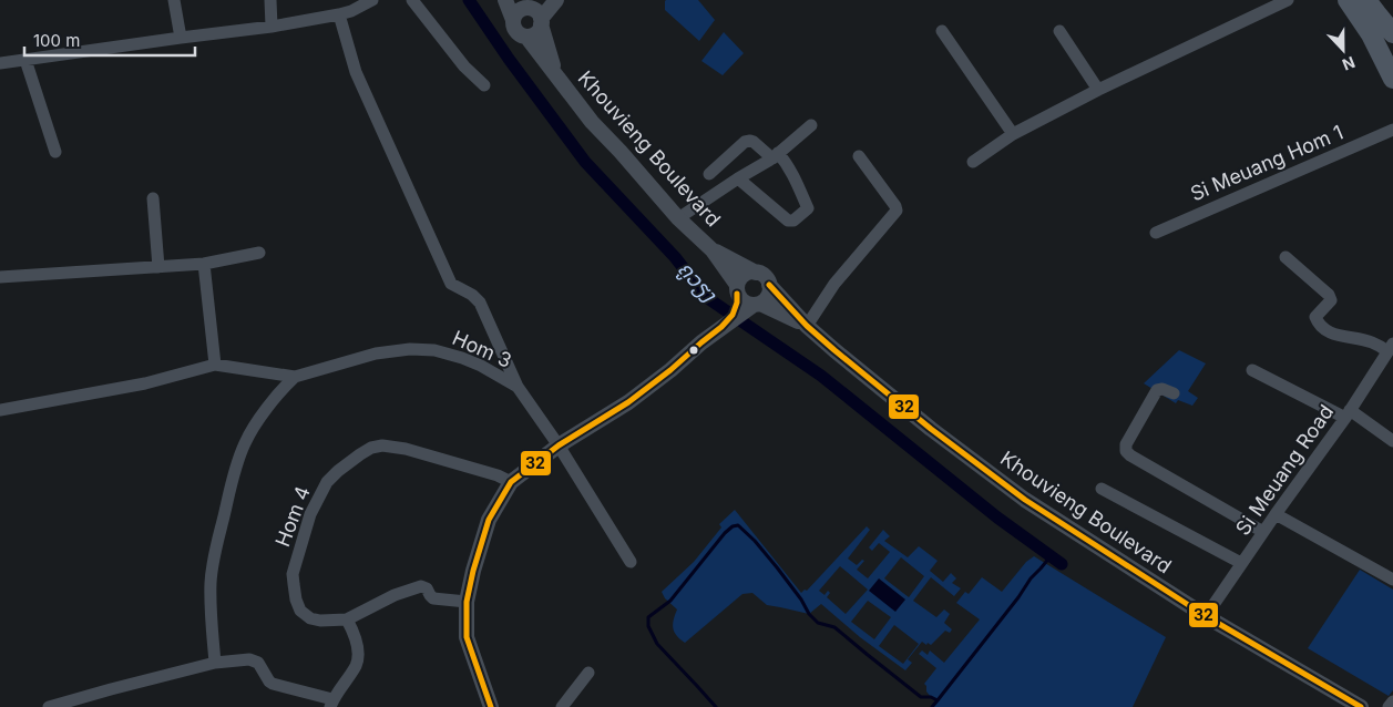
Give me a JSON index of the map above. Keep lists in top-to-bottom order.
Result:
{
  "streets": {
    "street": [
      "Khouvieng Boulevard",
      "Si Meuang Hom 1",
      "Hom 3",
      "Si Meuang Road",
      "Hom 4"
    ]
  },
  "crossings": [
    ["Khouvieng Boulevard", "Si Meuang Road"]
  ],
  "water": ["ຄູວຽງ"],
  "lines": ["transit line 32"],
  "scale_bar": "100 m",
  "north": "bottom"
}
